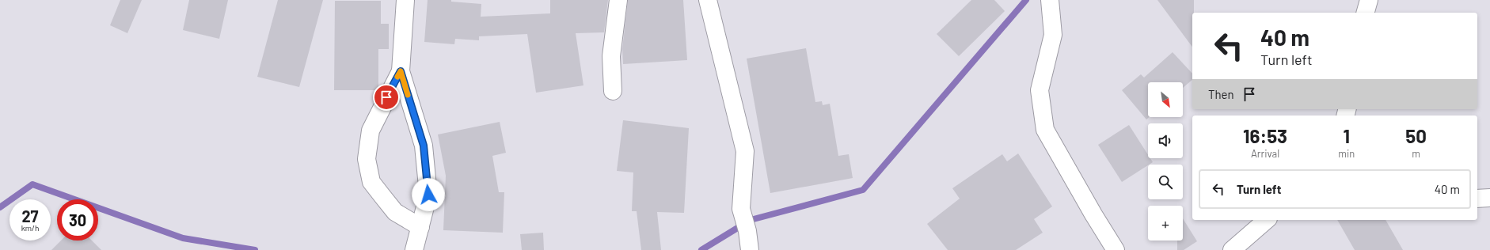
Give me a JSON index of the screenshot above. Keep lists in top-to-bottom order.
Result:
{
  "north": "bottom right",
  "page": {
    "turn": ["40 m", "Turn left"],
    "then": "Then",
    "map_buttons": "+",
    "eta": [
      "16:53",
      "Arrival",
      "1",
      "min",
      "50",
      "m"
    ],
    "list": [
      {
        "name": "Turn left",
        "value": "40 m"
      }
    ],
    "speed": "27 km/h",
    "limit": "30"
  }
}
